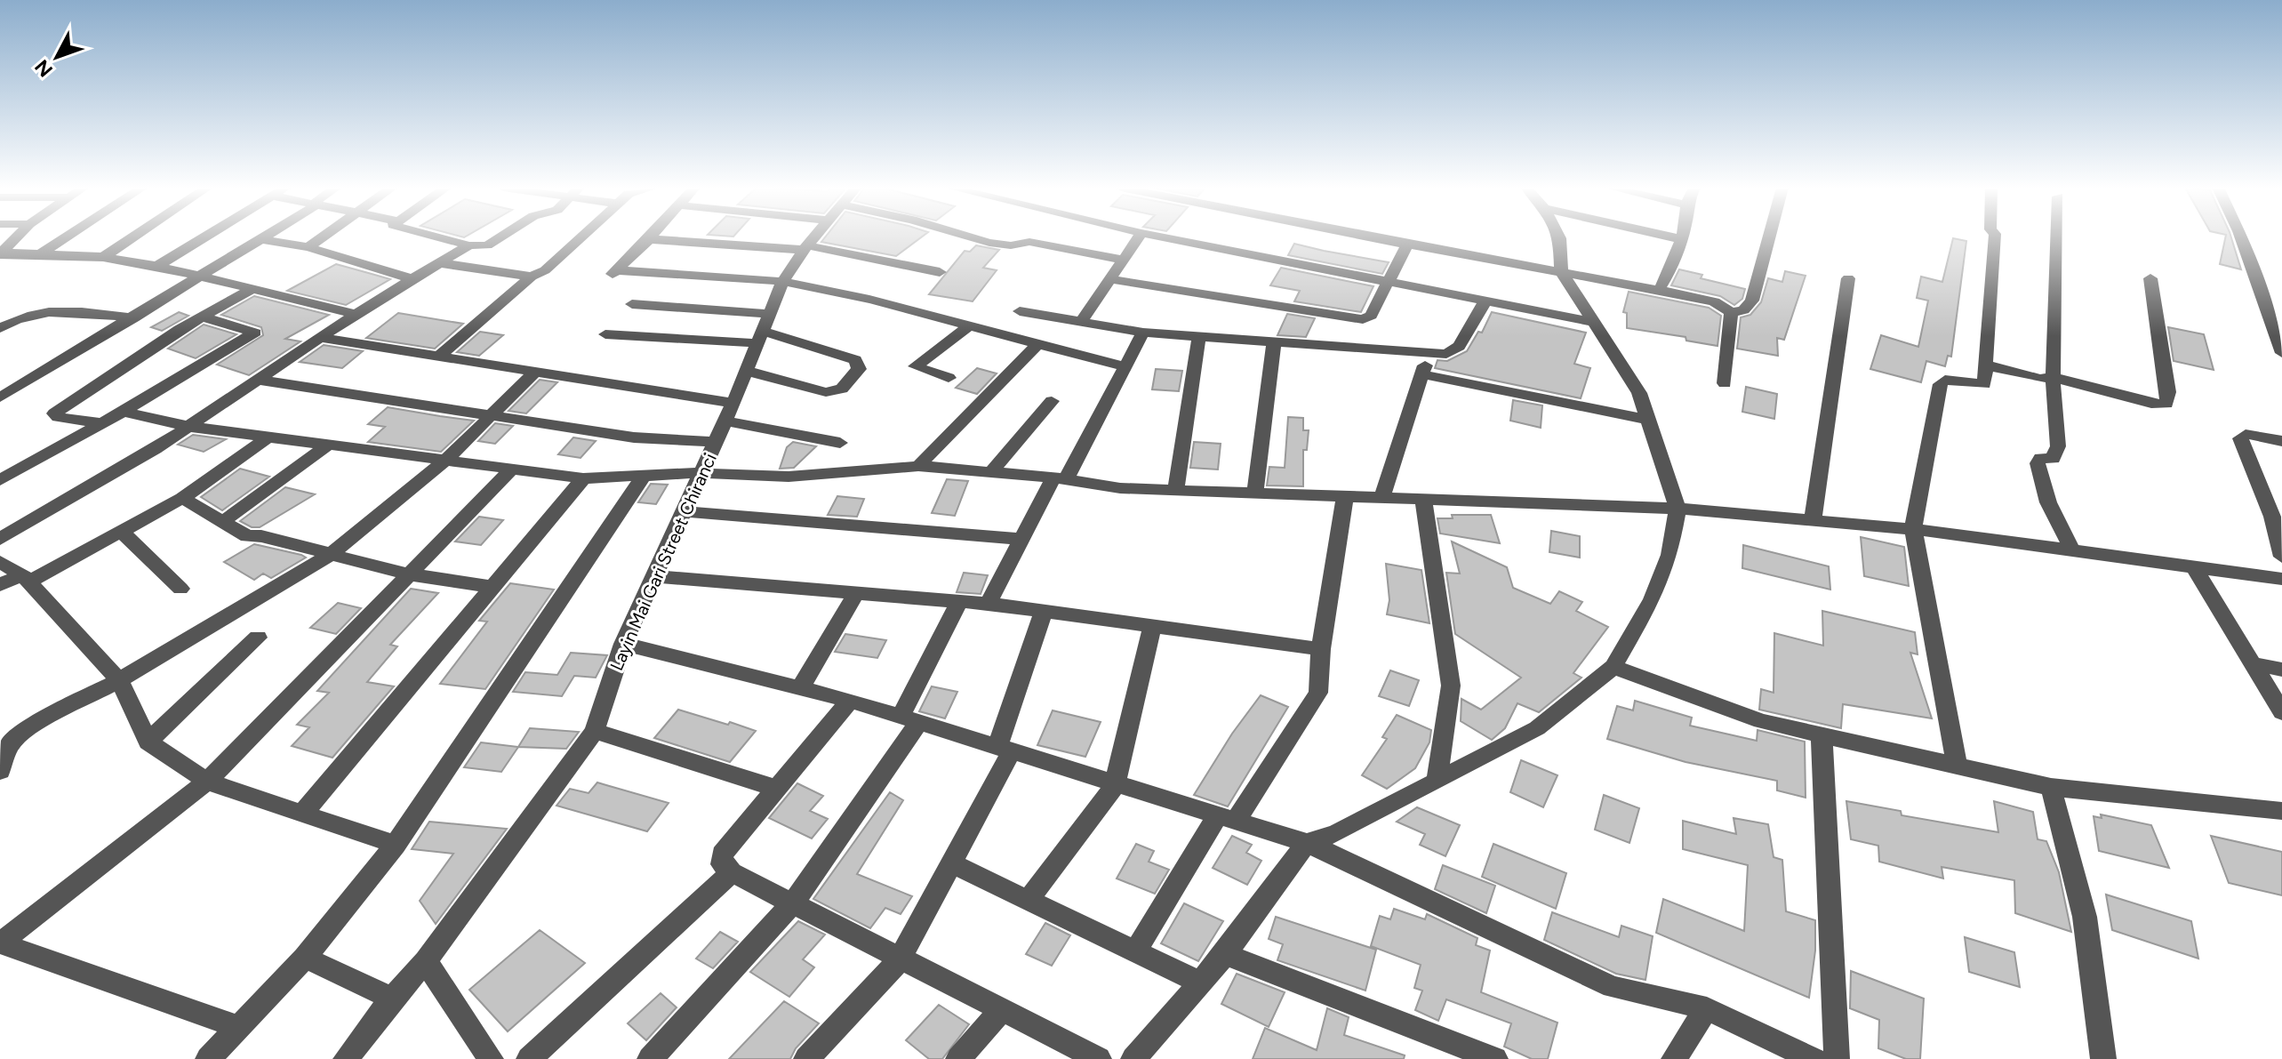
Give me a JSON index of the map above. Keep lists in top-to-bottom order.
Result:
{
  "streets": {
    "street": ["Layin Mai Gari Street Chiranci"]
  },
  "north": "bottom left"
}
